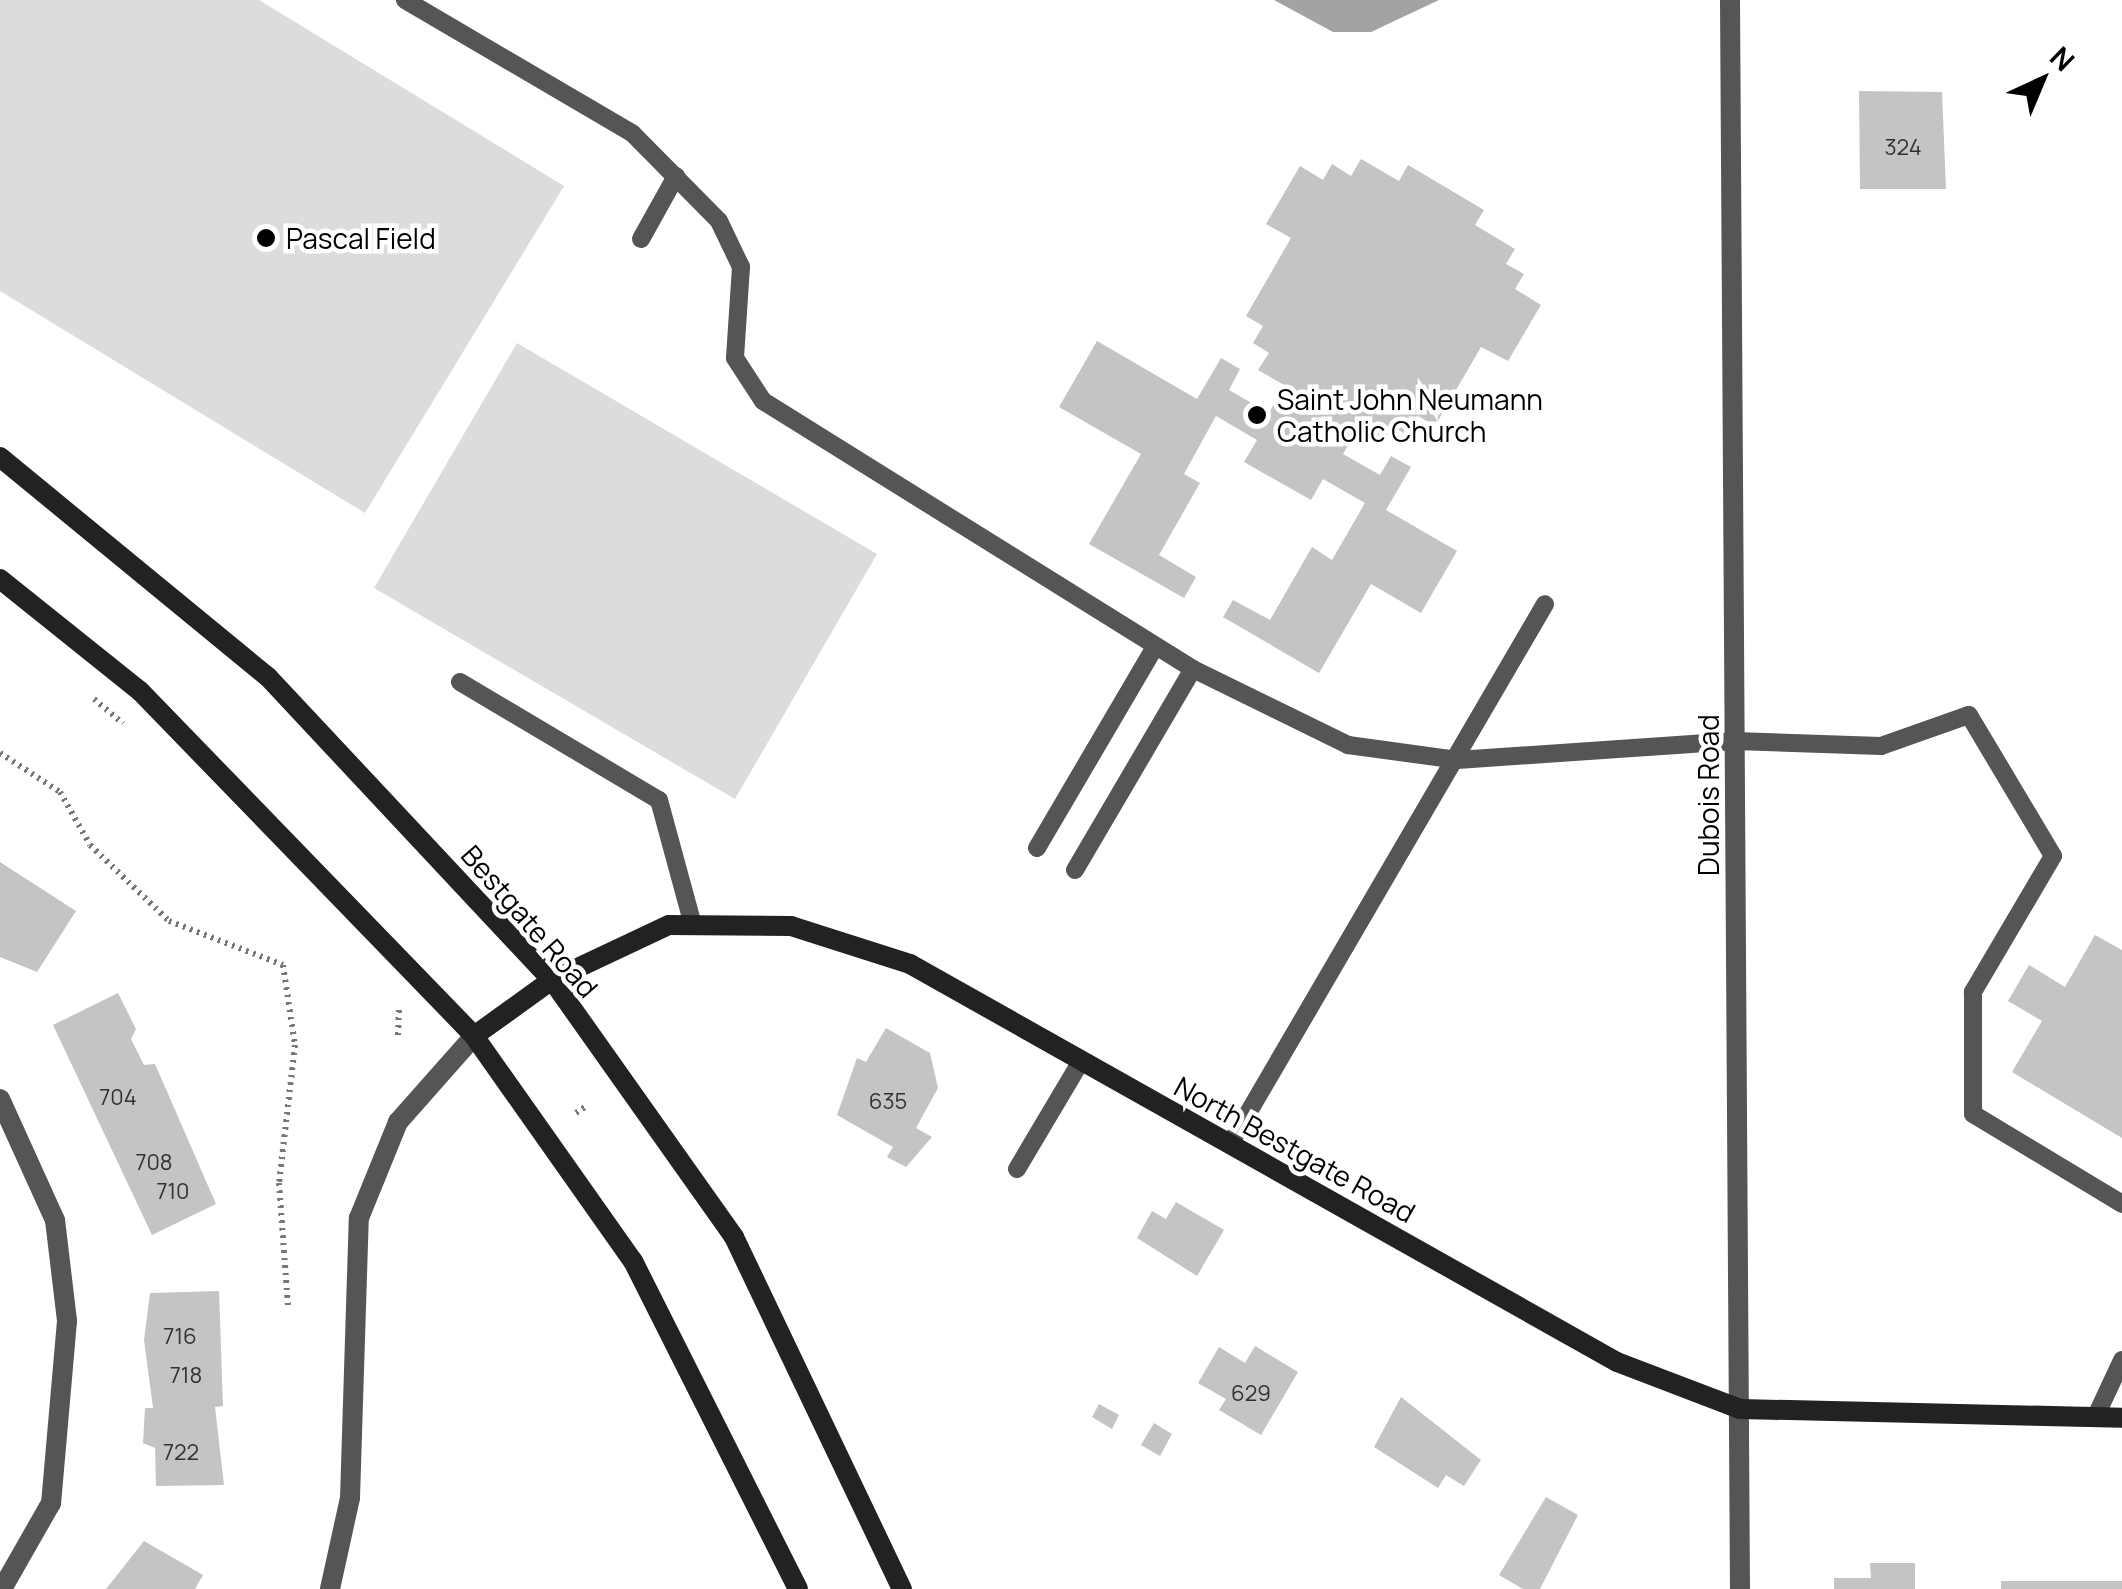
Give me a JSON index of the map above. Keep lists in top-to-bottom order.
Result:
{
  "streets": {
    "main road": ["Bestgate Road", "North Bestgate Road"],
    "street": ["Dubois Road"]
  },
  "crossings": [
    ["Dubois Road", "North Bestgate Road"],
    ["Bestgate Road", "North Bestgate Road"]
  ],
  "places": ["Pascal Field", "Saint John Neumann Catholic Church"],
  "house_numbers": [
    "324",
    "704",
    "635",
    "708",
    "710",
    "716",
    "718",
    "629",
    "722"
  ],
  "north": "top right"
}
